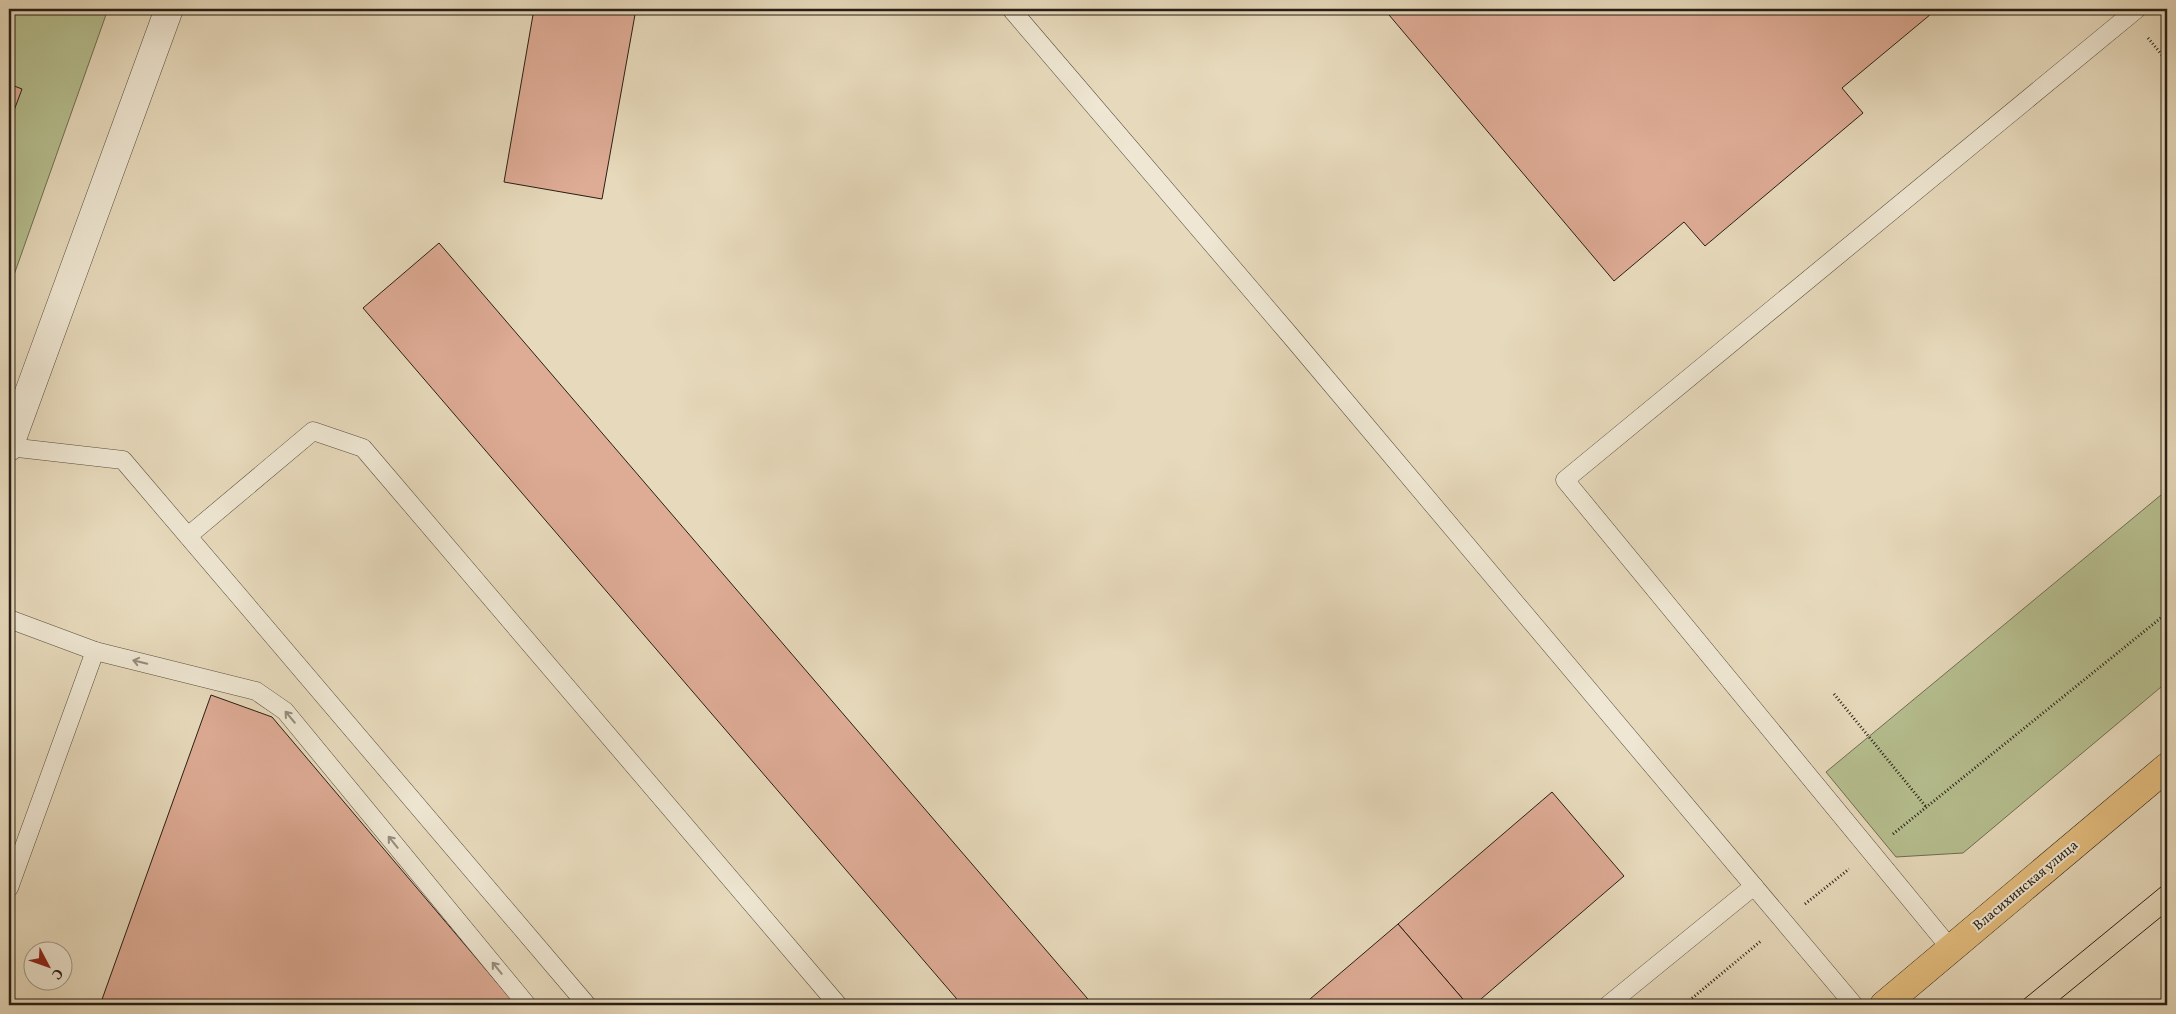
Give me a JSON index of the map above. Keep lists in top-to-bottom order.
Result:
{
  "streets": {
    "highway": ["Власихинская улица"]
  },
  "north": "bottom right"
}
